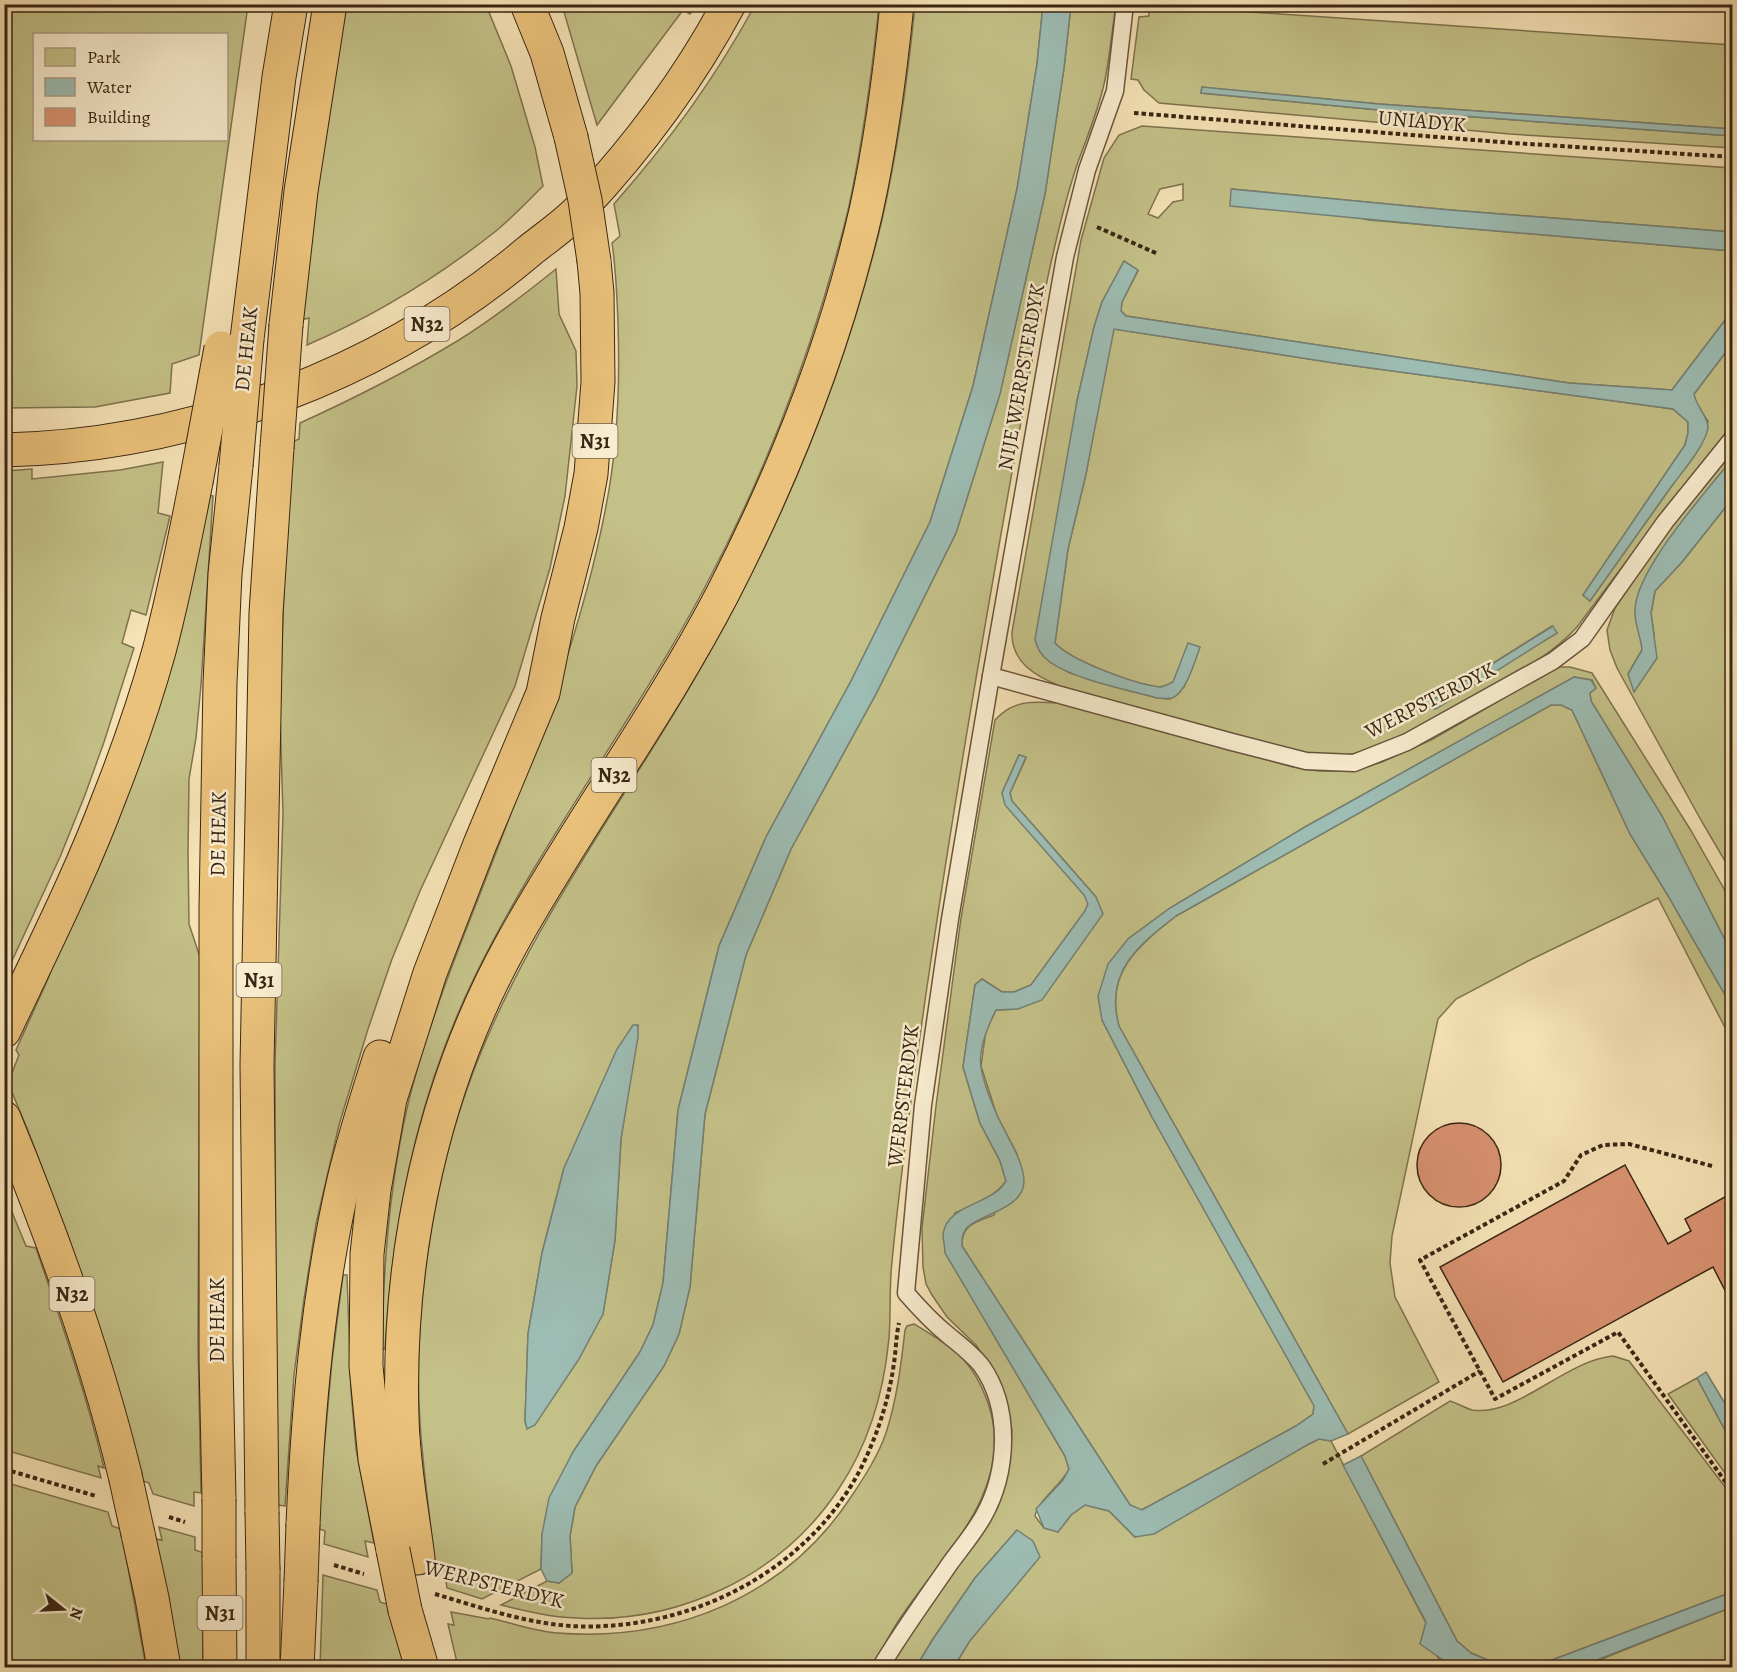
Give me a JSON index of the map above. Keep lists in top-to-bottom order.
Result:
{
  "streets": {
    "highway": ["N32", "DE HEAK", "N31"],
    "lane": ["NIJE WERPSTERDYK", "WERPSTERDYK"],
    "path": ["UNIADYK"]
  },
  "crossings": [
    ["UNIADYK", "NIJE WERPSTERDYK"],
    ["N32", "N31"],
    ["N32", "WERPSTERDYK"],
    ["DE HEAK", "N31"],
    ["NIJE WERPSTERDYK", "WERPSTERDYK"]
  ],
  "legend": ["Park", "Water", "Building"],
  "north": "right"
}
